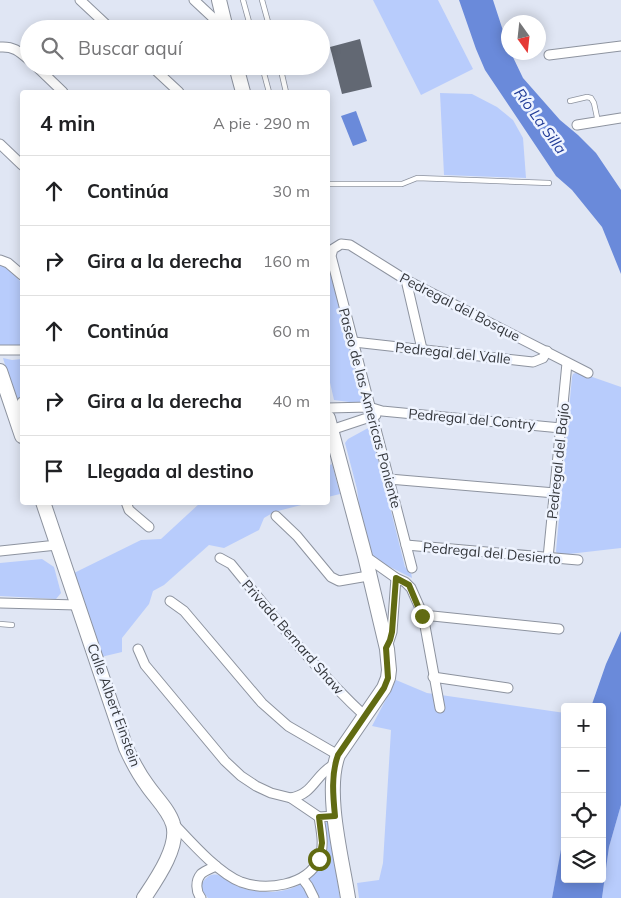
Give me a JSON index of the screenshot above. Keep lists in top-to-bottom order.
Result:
{
  "streets": {
    "street": [
      "Pedregal del Bosque",
      "Pedregal del Valle",
      "Paseo de las Americas Poniente",
      "Pedregal del Contry",
      "Pedregal del Bajío",
      "Pedregal del Desierto",
      "Privada Bernard Shaw",
      "Calle Albert Einstein"
    ]
  },
  "crossings": [
    ["Pedregal del Bosque", "Pedregal del Valle"],
    ["Pedregal del Bosque", "Paseo de las Americas Poniente"],
    ["Pedregal del Bosque", "Pedregal del Bajío"],
    ["Pedregal del Valle", "Paseo de las Americas Poniente"],
    ["Paseo de las Americas Poniente", "Pedregal del Contry"],
    ["Paseo de las Americas Poniente", "Pedregal del Desierto"],
    ["Pedregal del Contry", "Pedregal del Bajío"],
    ["Pedregal del Bajío", "Pedregal del Desierto"]
  ],
  "water": ["Río La Silla"],
  "north": "bottom",
  "page": {
    "search": "Buscar aquí",
    "heading": ["4 min", "A pie · 290 m"],
    "list": [
      ["Continúa", "30 m"],
      ["Gira a la derecha", "160 m"],
      ["Continúa", "60 m"],
      ["Gira a la derecha", "40 m"],
      "Llegada al destino"
    ],
    "map_buttons": ["+", "−"]
  }
}
